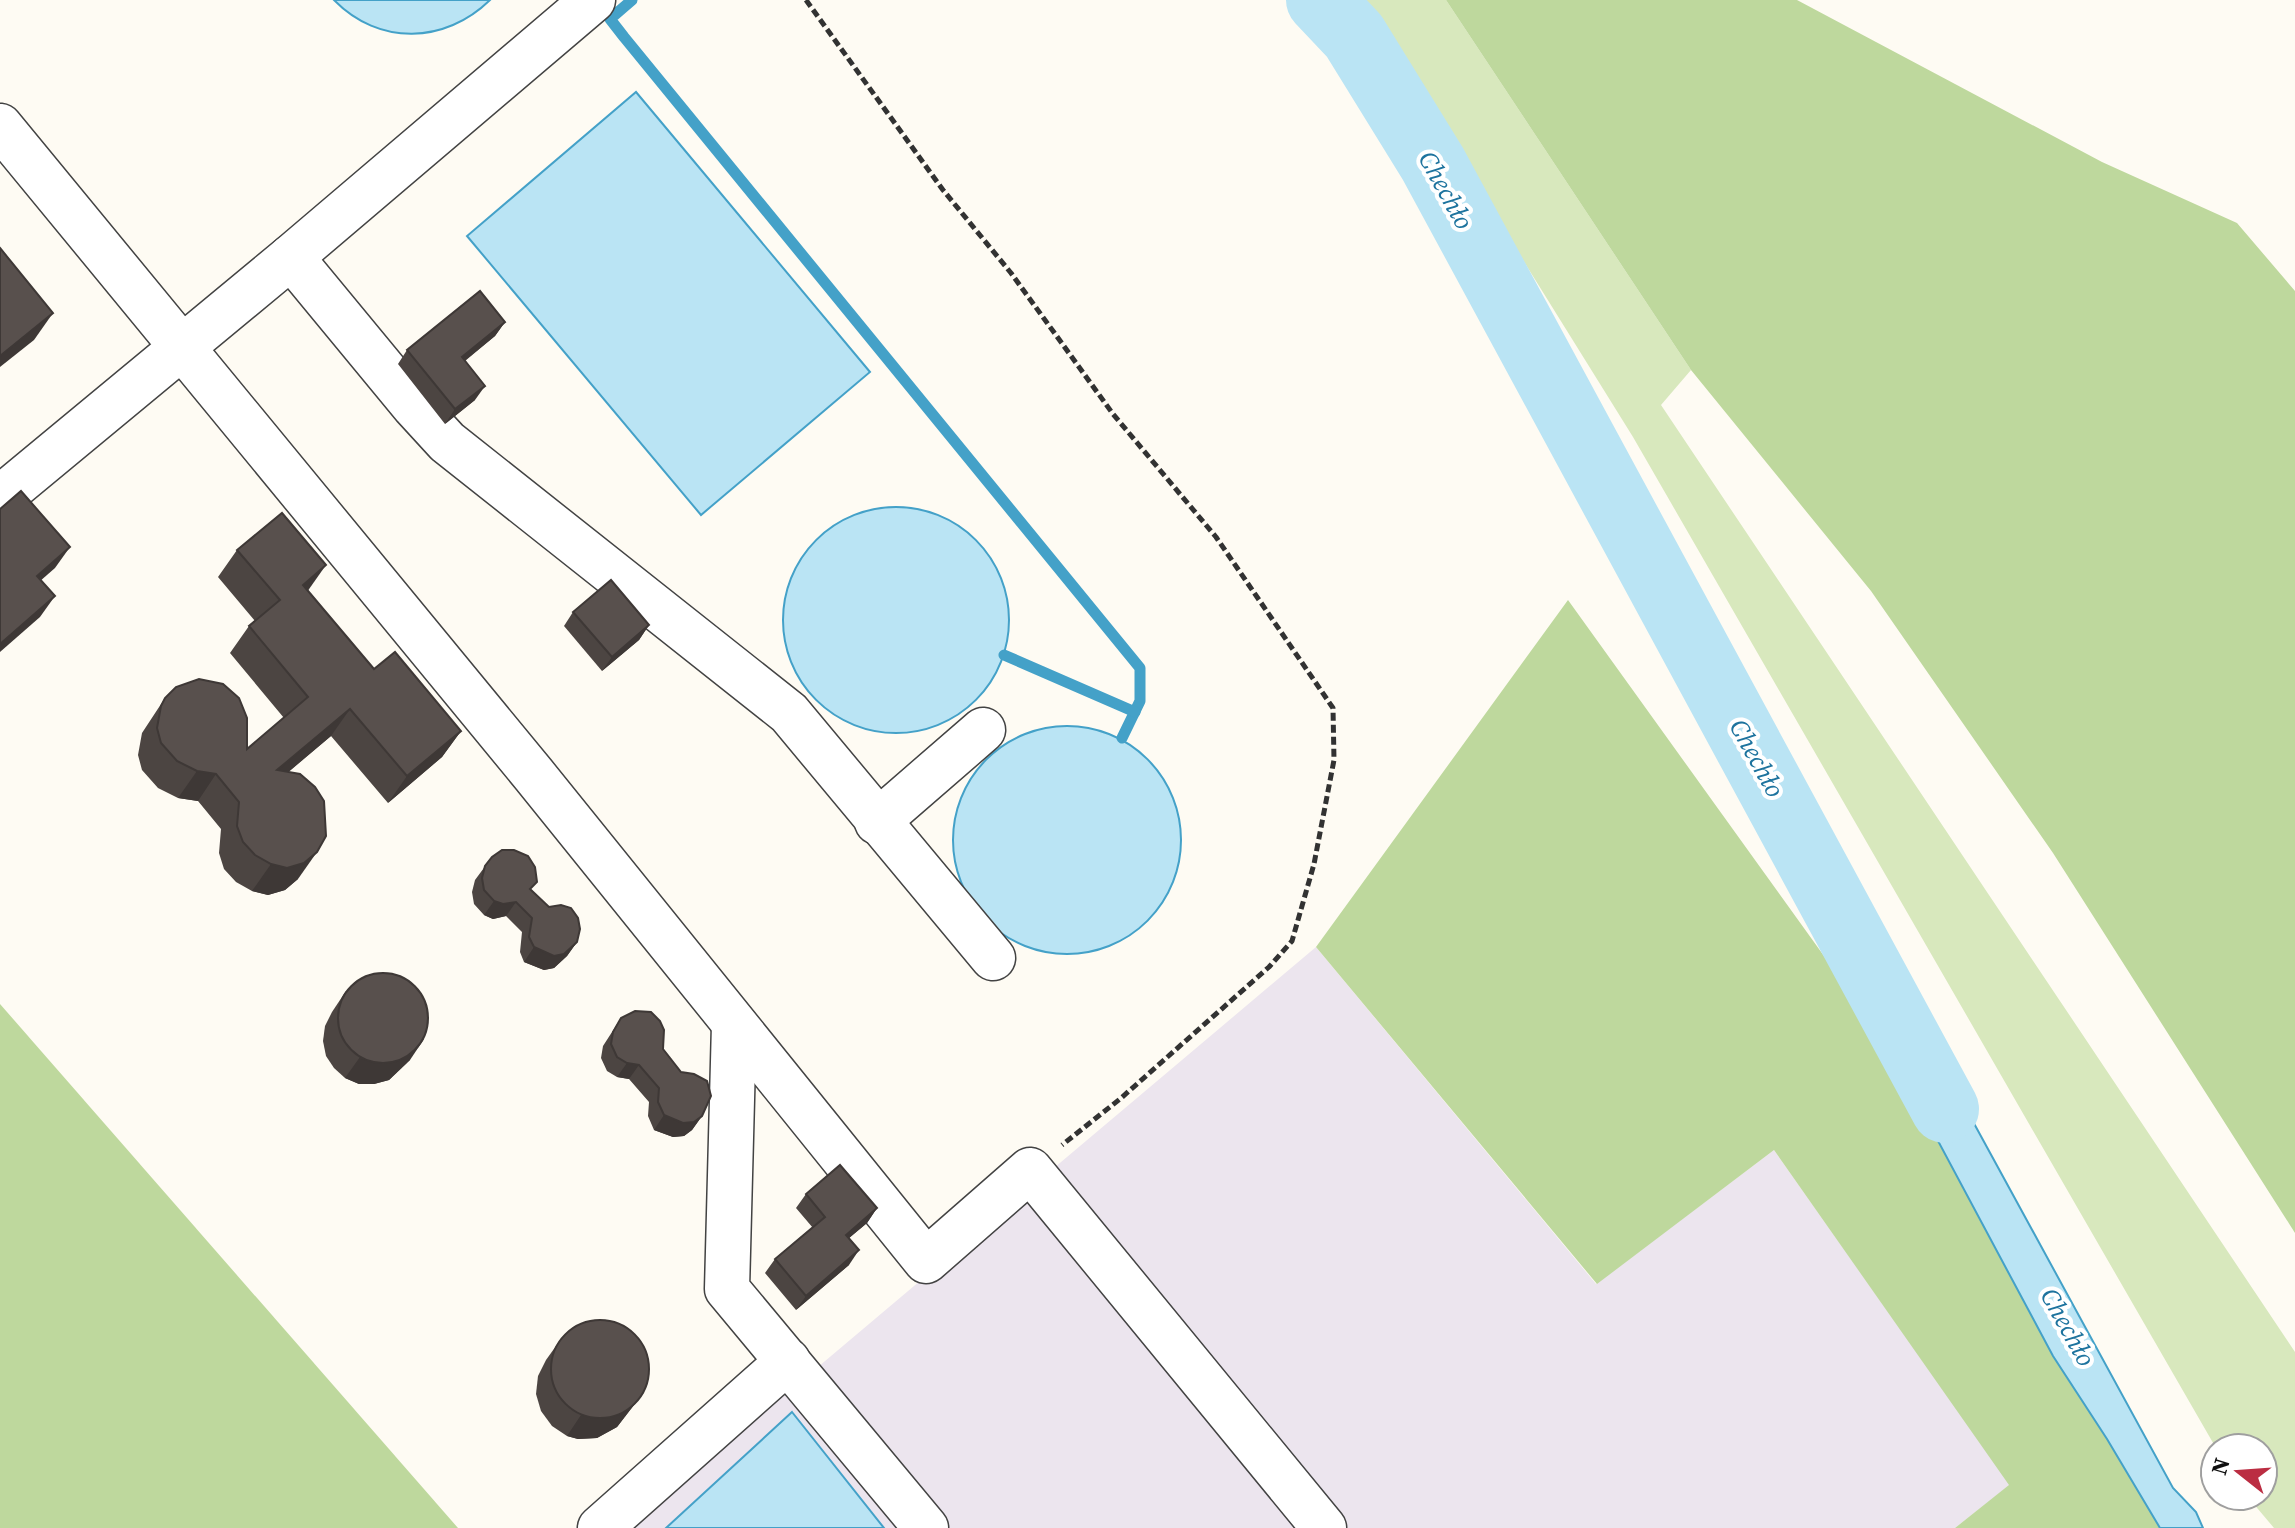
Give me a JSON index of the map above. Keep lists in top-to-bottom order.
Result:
{
  "water": ["Chechło"],
  "north": "left"
}
